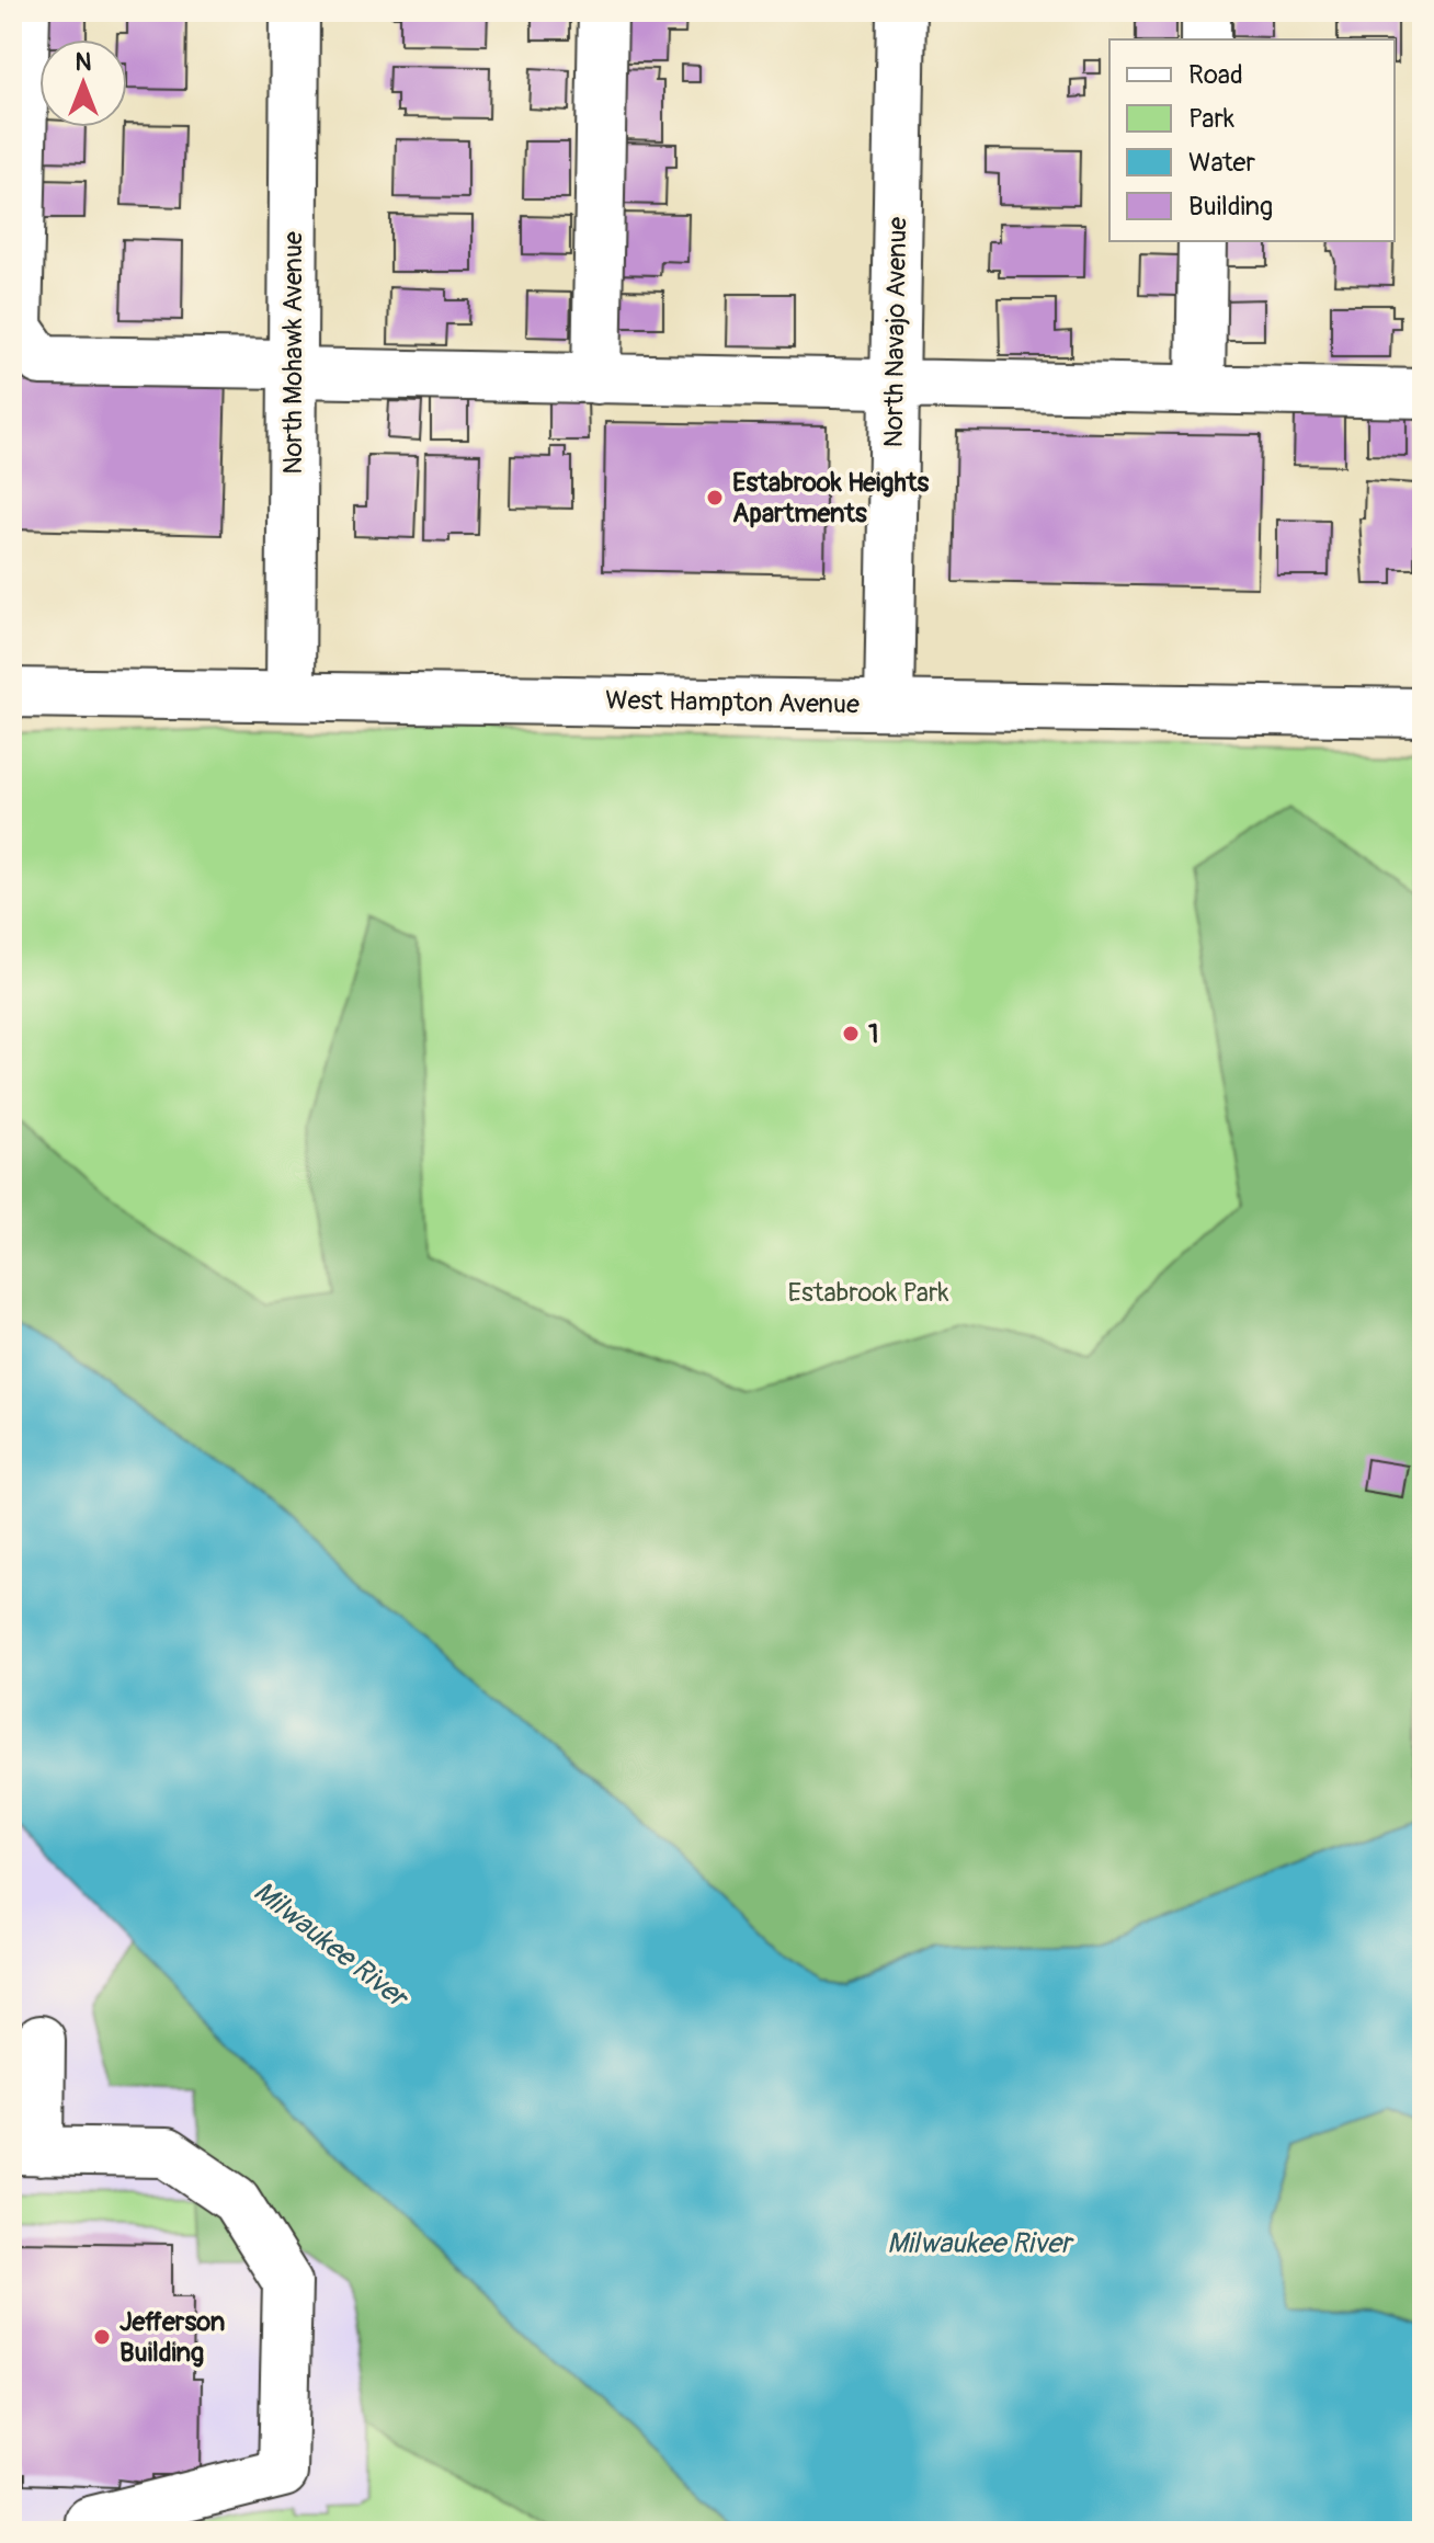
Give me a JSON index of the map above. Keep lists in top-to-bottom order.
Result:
{
  "streets": {
    "main road": ["North Navajo Avenue", "North Mohawk Avenue", "West Hampton Avenue"]
  },
  "crossings": [
    ["North Navajo Avenue", "West Hampton Avenue"],
    ["North Mohawk Avenue", "West Hampton Avenue"]
  ],
  "water": ["Milwaukee River"],
  "parks": ["Estabrook Park"],
  "places": ["Estabrook Heights Apartments", "1", "Jefferson Building"],
  "legend": [
    "Road",
    "Park",
    "Water",
    "Building"
  ],
  "north": "top"
}
